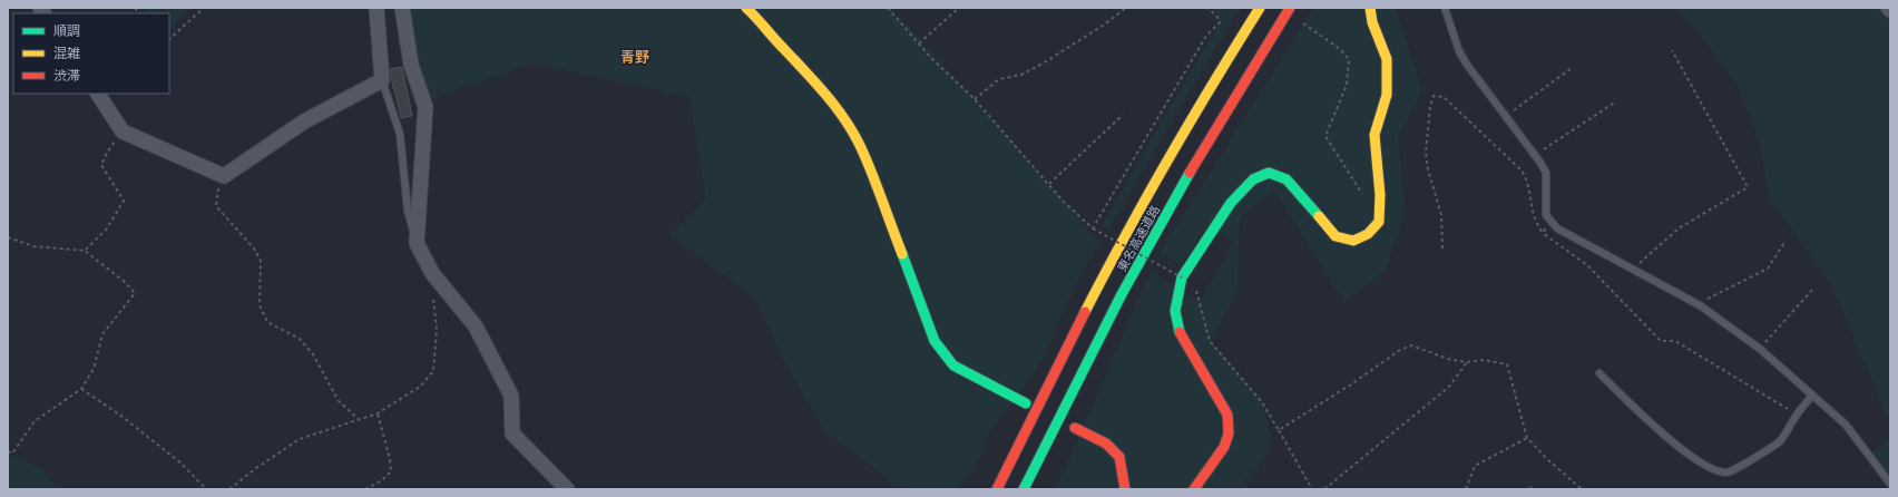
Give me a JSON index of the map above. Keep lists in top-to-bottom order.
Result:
{
  "streets": {
    "main road": ["東名高速道路"]
  },
  "districts": ["青野"],
  "legend": ["順調", "混雑", "渋滞"]
}
